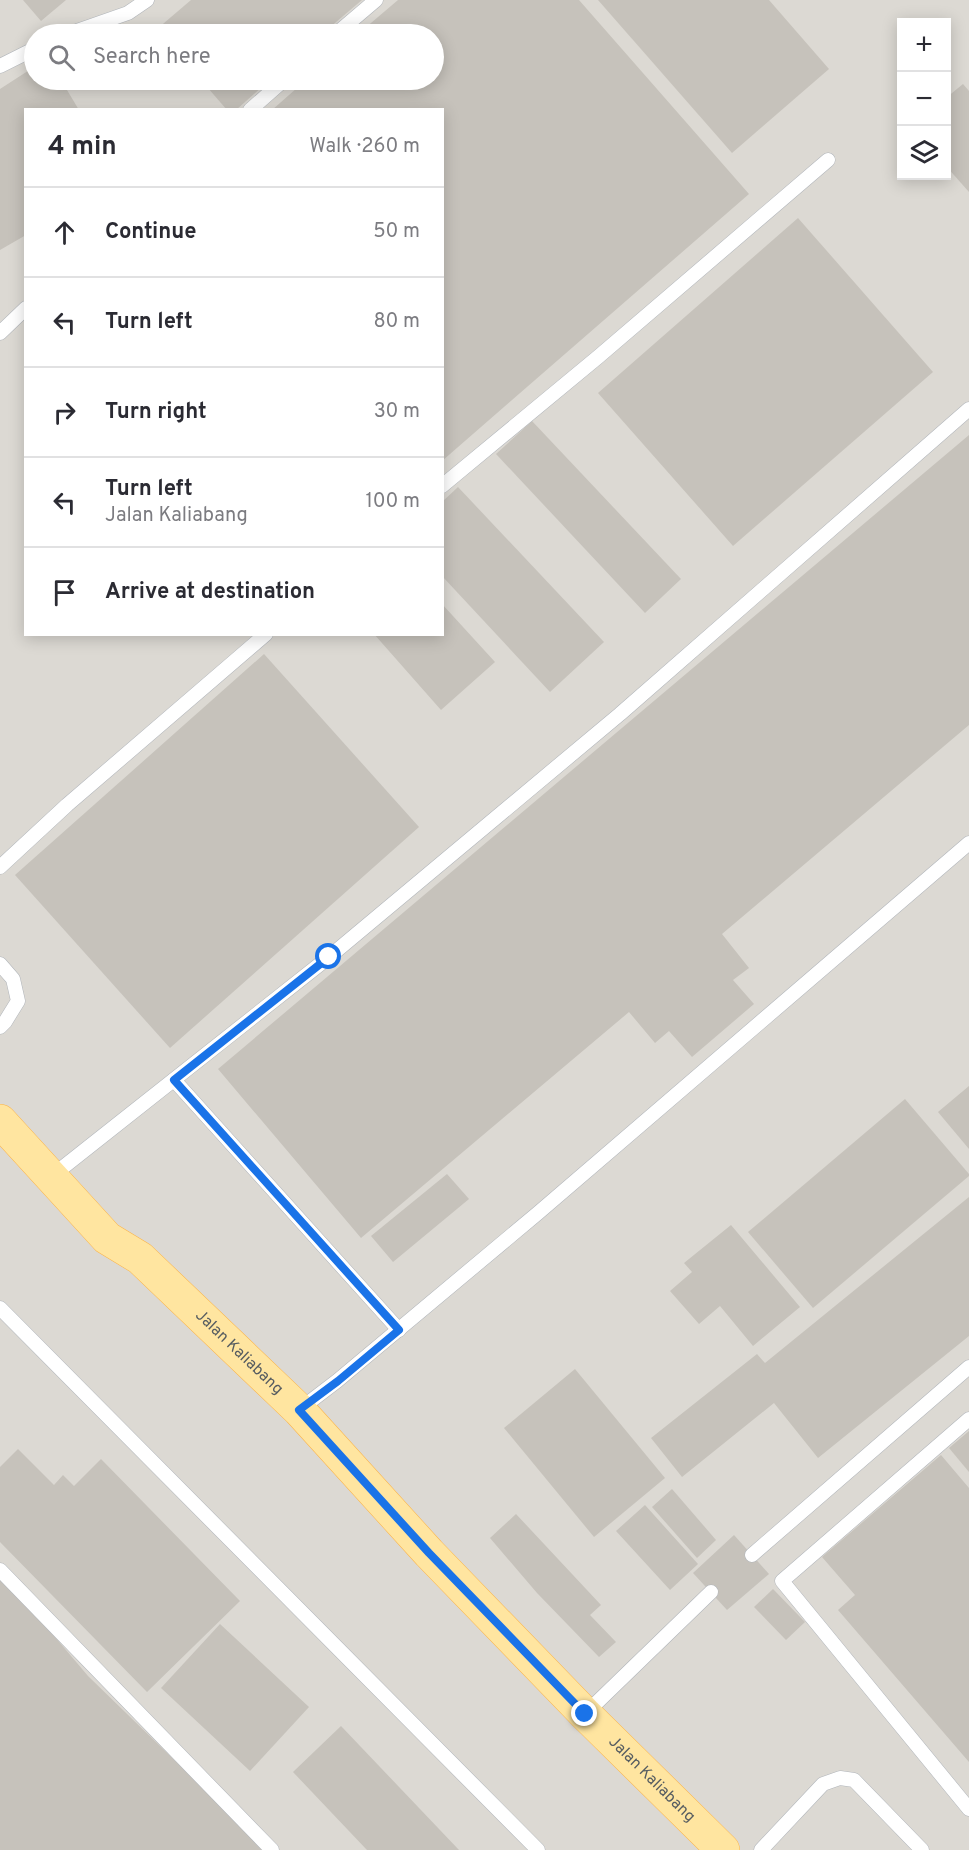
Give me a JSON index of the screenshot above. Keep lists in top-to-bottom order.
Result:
{
  "streets": {
    "main road": ["Jalan Kaliabang"]
  },
  "page": {
    "map_buttons": ["+", "−"],
    "search": "Search here",
    "heading": ["4 min", "Walk · 260 m"],
    "list": [
      ["Continue", "50 m"],
      ["Turn left", "80 m"],
      ["Turn right", "30 m"],
      ["Turn left", "Jalan Kaliabang", "100 m"],
      "Arrive at destination"
    ]
  }
}
